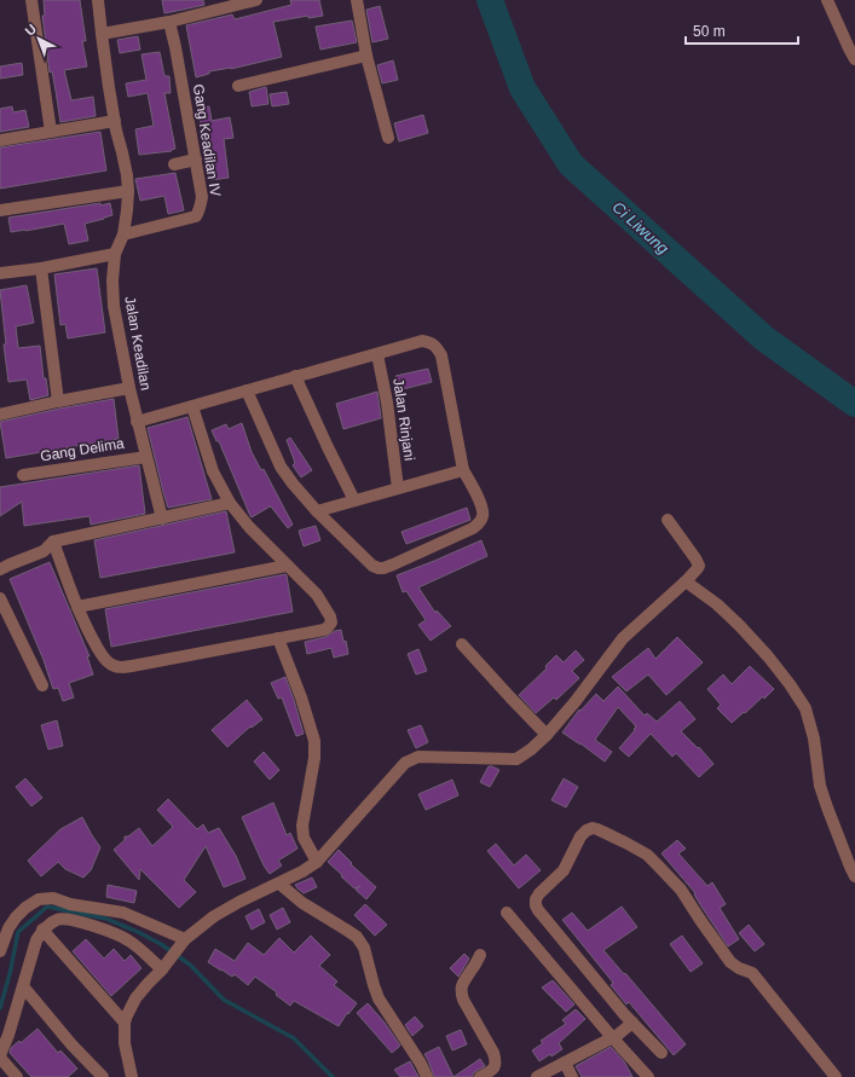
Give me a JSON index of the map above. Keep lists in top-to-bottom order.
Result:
{
  "streets": {
    "street": [
      "Gang Keadilan IV",
      "Jalan Keadilan",
      "Jalan Rinjani",
      "Gang Delima"
    ]
  },
  "crossings": [
    ["Gang Keadilan IV", "Jalan Keadilan"],
    ["Jalan Keadilan", "Gang Delima"]
  ],
  "water": ["Ci Liwung"],
  "scale_bar": "50 m",
  "north": "top left"
}
